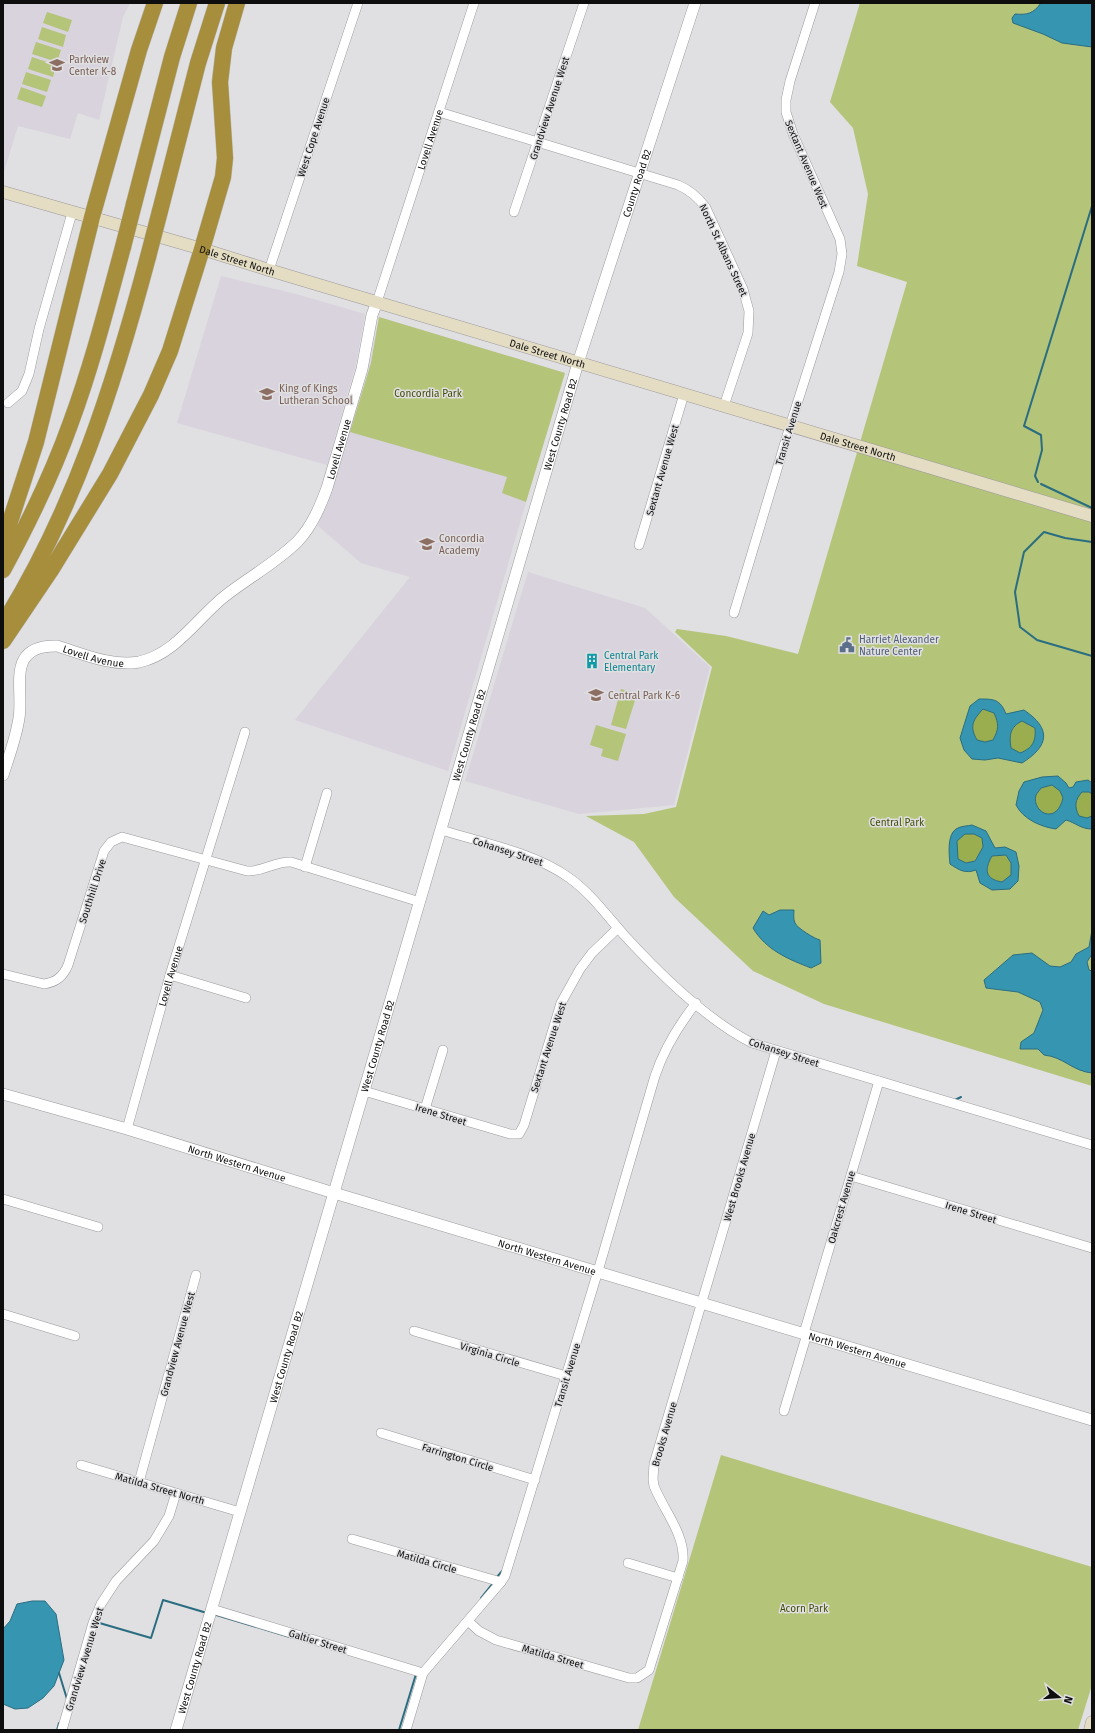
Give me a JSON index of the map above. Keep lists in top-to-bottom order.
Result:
{
  "streets": {
    "main road": ["Dale Street North"],
    "street": [
      "Grandview Avenue West",
      "West Cope Avenue",
      "Lovell Avenue",
      "Sextant Avenue West",
      "County Road B2",
      "North St Albans Street",
      "West County Road B2",
      "Transit Avenue",
      "Cohansey Street",
      "Southhill Drive",
      "Irene Street",
      "North Western Avenue",
      "West Brooks Avenue",
      "Oakcrest Avenue",
      "Virginia Circle",
      "Brooks Avenue",
      "Farrington Circle",
      "Matilda Street North",
      "Matilda Circle",
      "Galtier Street",
      "Matilda Street"
    ]
  },
  "crossings": [
    ["Grandview Avenue West", "North St Albans Street"],
    ["Grandview Avenue West", "Matilda Street North"],
    ["West Cope Avenue", "Dale Street North"],
    ["Lovell Avenue", "North St Albans Street"],
    ["Lovell Avenue", "Dale Street North"],
    ["Lovell Avenue", "Southhill Drive"],
    ["Lovell Avenue", "North Western Avenue"],
    ["Sextant Avenue West", "Dale Street North"],
    ["Sextant Avenue West", "Transit Avenue"],
    ["Sextant Avenue West", "Cohansey Street"],
    ["Sextant Avenue West", "Irene Street"],
    ["County Road B2", "North St Albans Street"],
    ["County Road B2", "Dale Street North"],
    ["County Road B2", "West County Road B2"],
    ["North St Albans Street", "Dale Street North"],
    ["Dale Street North", "West County Road B2"],
    ["Dale Street North", "Transit Avenue"],
    ["West County Road B2", "Cohansey Street"],
    ["West County Road B2", "Irene Street"],
    ["West County Road B2", "North Western Avenue"],
    ["West County Road B2", "Matilda Street North"],
    ["West County Road B2", "Galtier Street"],
    ["Transit Avenue", "Cohansey Street"],
    ["Transit Avenue", "North Western Avenue"],
    ["Transit Avenue", "Virginia Circle"],
    ["Transit Avenue", "Farrington Circle"],
    ["Transit Avenue", "Matilda Circle"],
    ["Transit Avenue", "Galtier Street"],
    ["Transit Avenue", "Matilda Street"],
    ["Cohansey Street", "West Brooks Avenue"],
    ["Cohansey Street", "Oakcrest Avenue"],
    ["Irene Street", "Oakcrest Avenue"],
    ["North Western Avenue", "West Brooks Avenue"],
    ["North Western Avenue", "Oakcrest Avenue"],
    ["North Western Avenue", "Brooks Avenue"],
    ["West Brooks Avenue", "Brooks Avenue"],
    ["Brooks Avenue", "Matilda Street"]
  ],
  "parks": ["Concordia Park", "Central Park", "Acorn Park"],
  "places": {
    "school or university": [
      "Parkview Center K-8",
      "King of Kings Lutheran School",
      "Concordia Academy",
      "Central Park K-6"
    ],
    "public building": ["Harriet Alexander Nature Center"],
    "building": ["Central Park Elementary"]
  },
  "north": "right"
}
